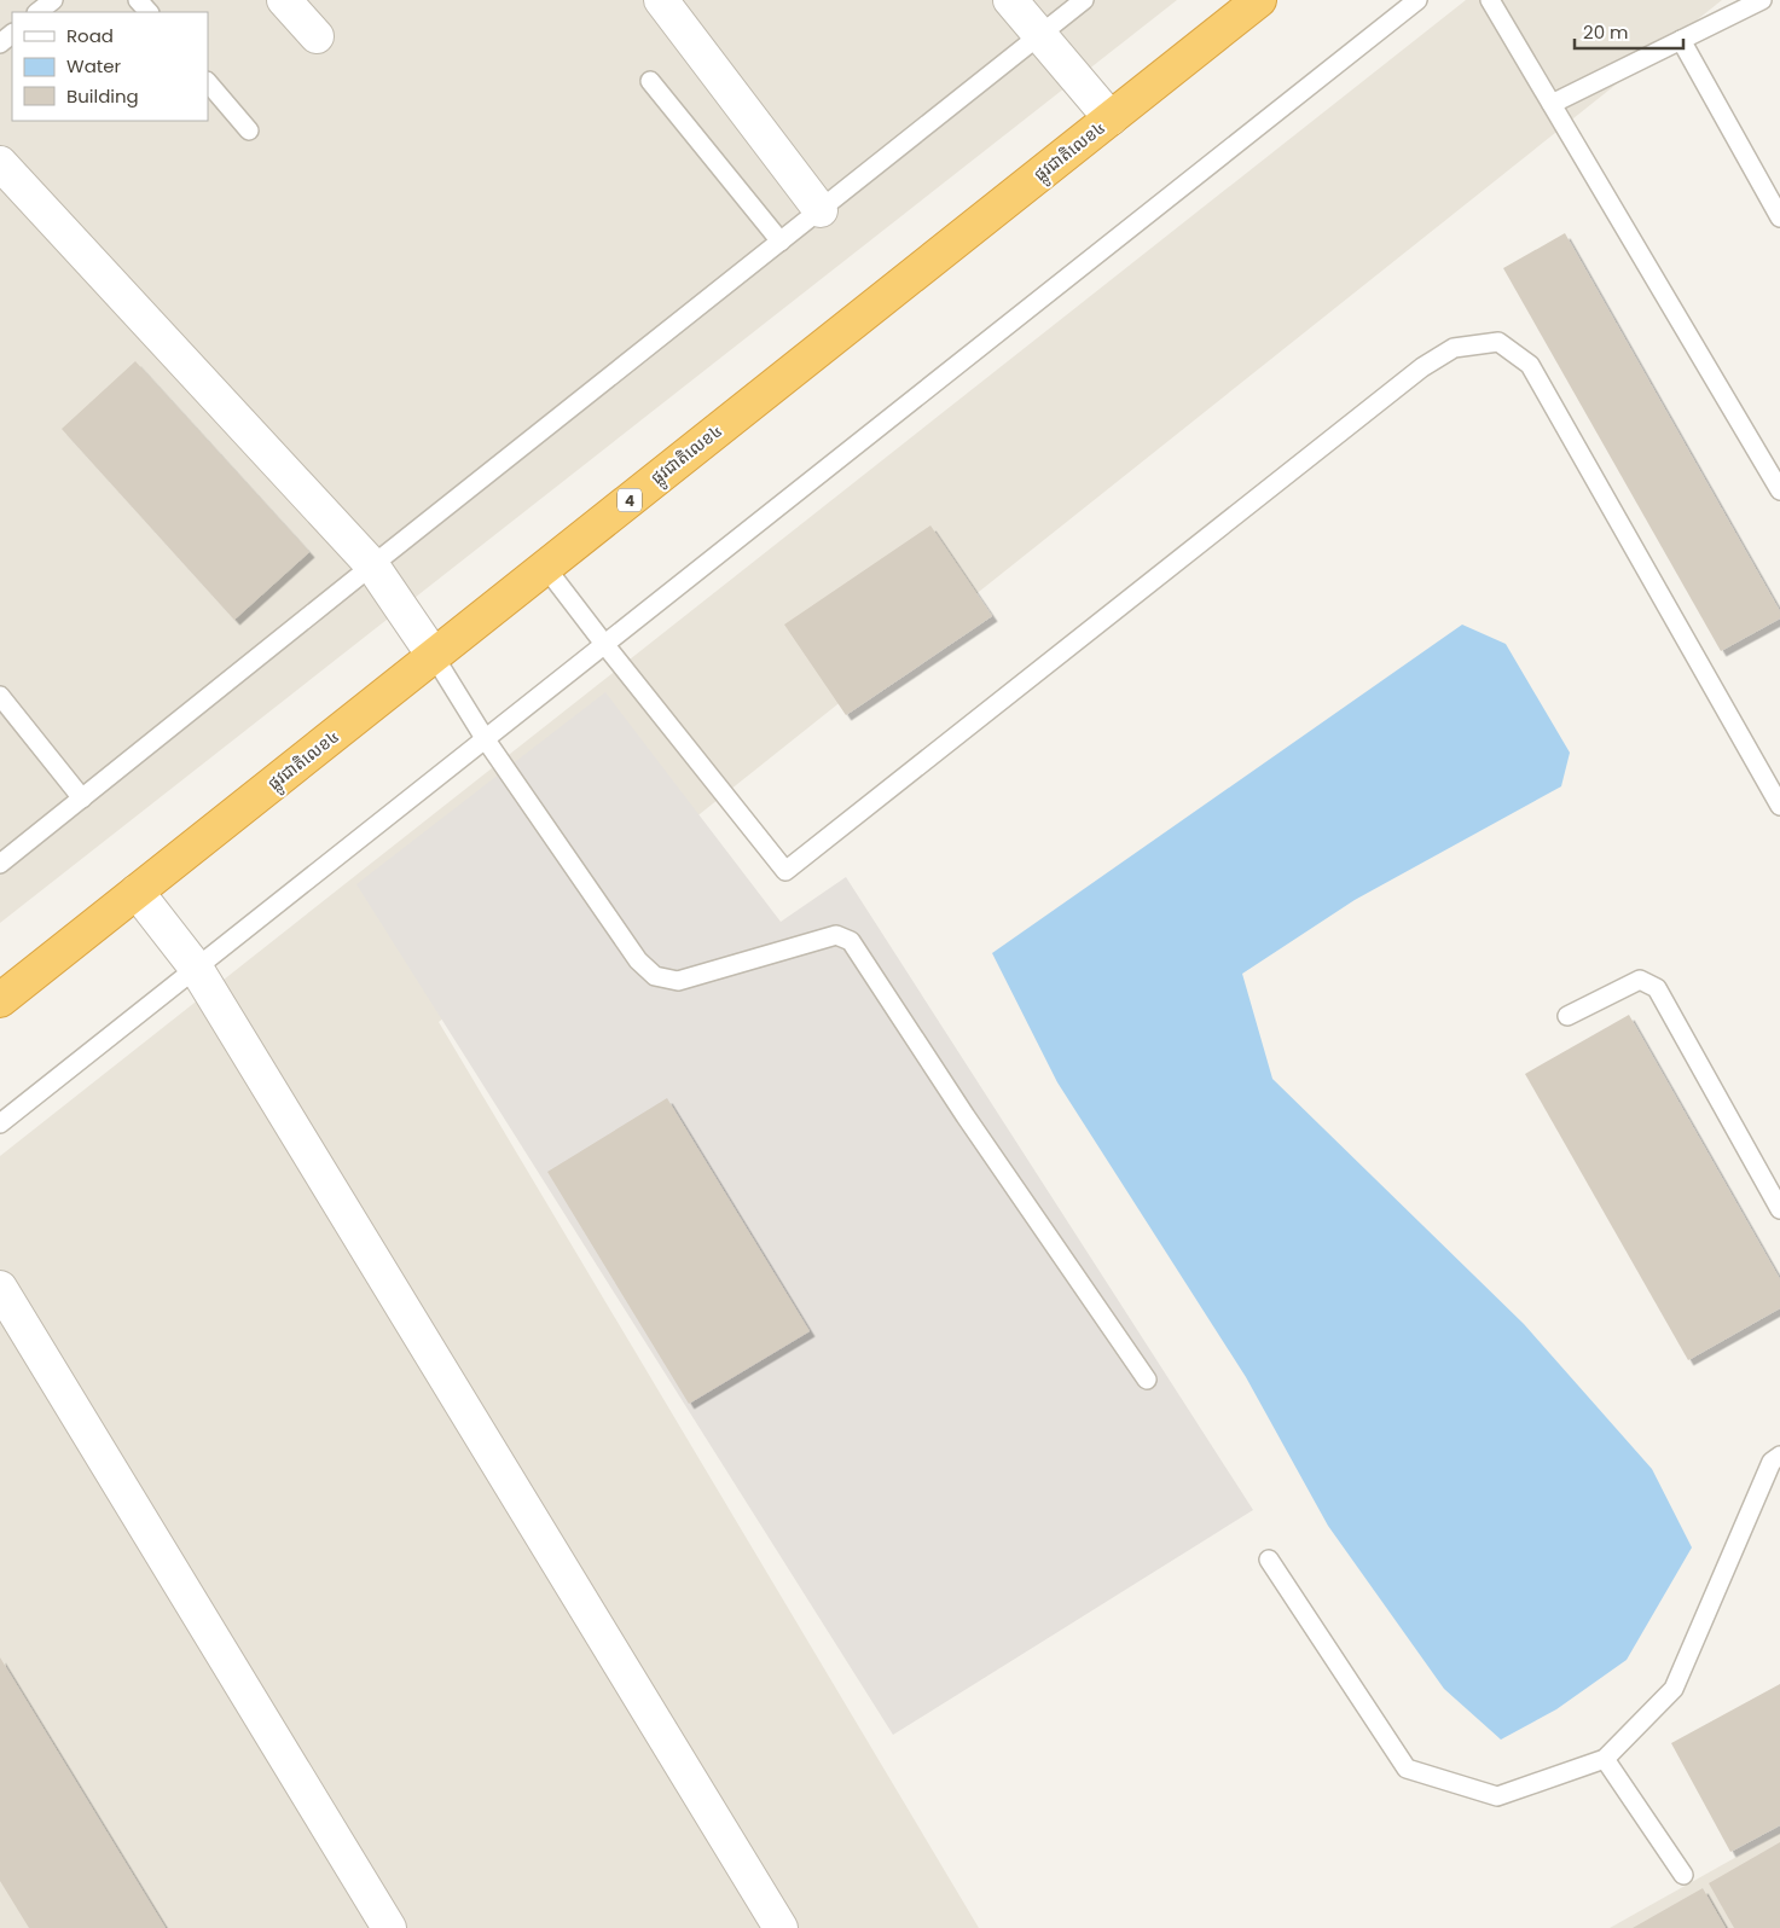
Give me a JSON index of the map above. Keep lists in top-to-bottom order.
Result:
{
  "streets": {
    "highway": ["ផ្លូវជាតិលេខ៤", "4"]
  },
  "legend": ["Road", "Water", "Building"],
  "scale_bar": "20 m"
}
